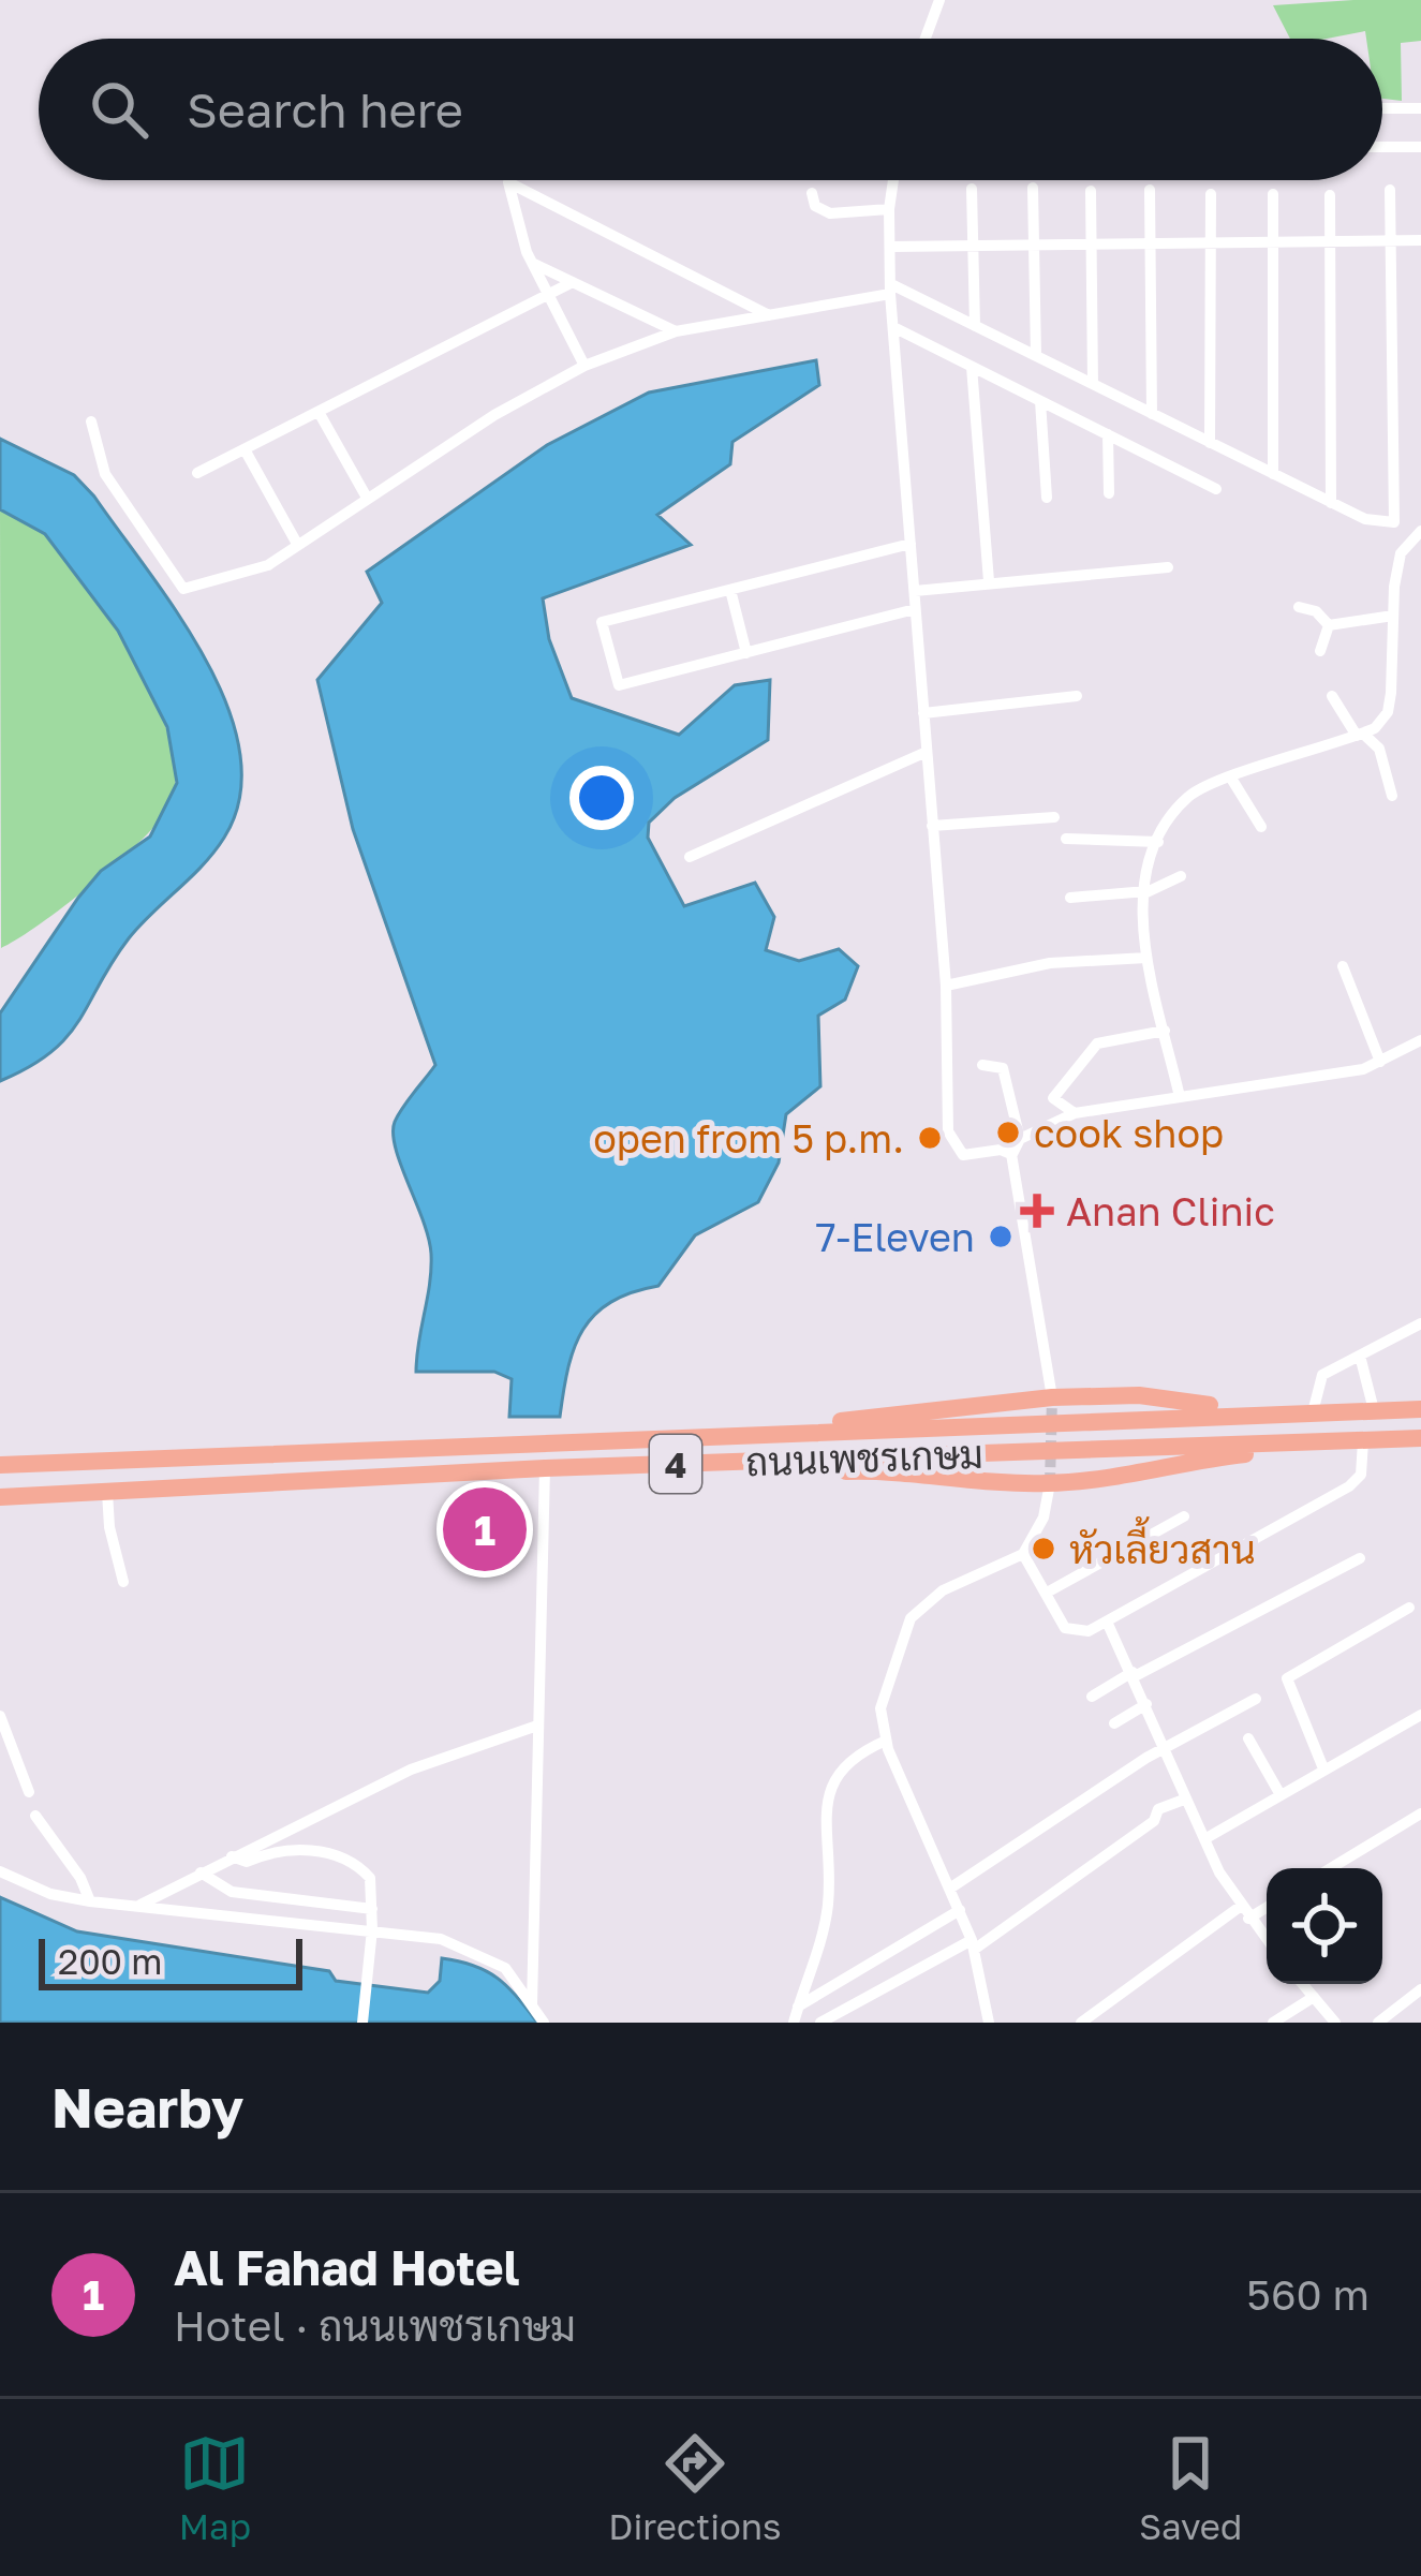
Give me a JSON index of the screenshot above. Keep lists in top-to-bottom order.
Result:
{
  "streets": {
    "highway": ["ถนนเพชรเกษม", "4"]
  },
  "places": {
    "other": [
      "cook shop",
      "open from 5 p.m.",
      "7-Eleven",
      "หัวเลี้ยวสาน"
    ],
    "health": ["Anan Clinic"]
  },
  "scale_bar": "200 m",
  "page": {
    "search": "Search here",
    "pins": "1",
    "scale": "200 m",
    "heading": "Nearby",
    "list": [
      {
        "mark": "1",
        "name": "Al Fahad Hotel",
        "note": "Hotel · ถนนเพชรเกษม",
        "value": "560 m"
      }
    ],
    "nav": ["Map", "Directions", "Saved"]
  }
}
